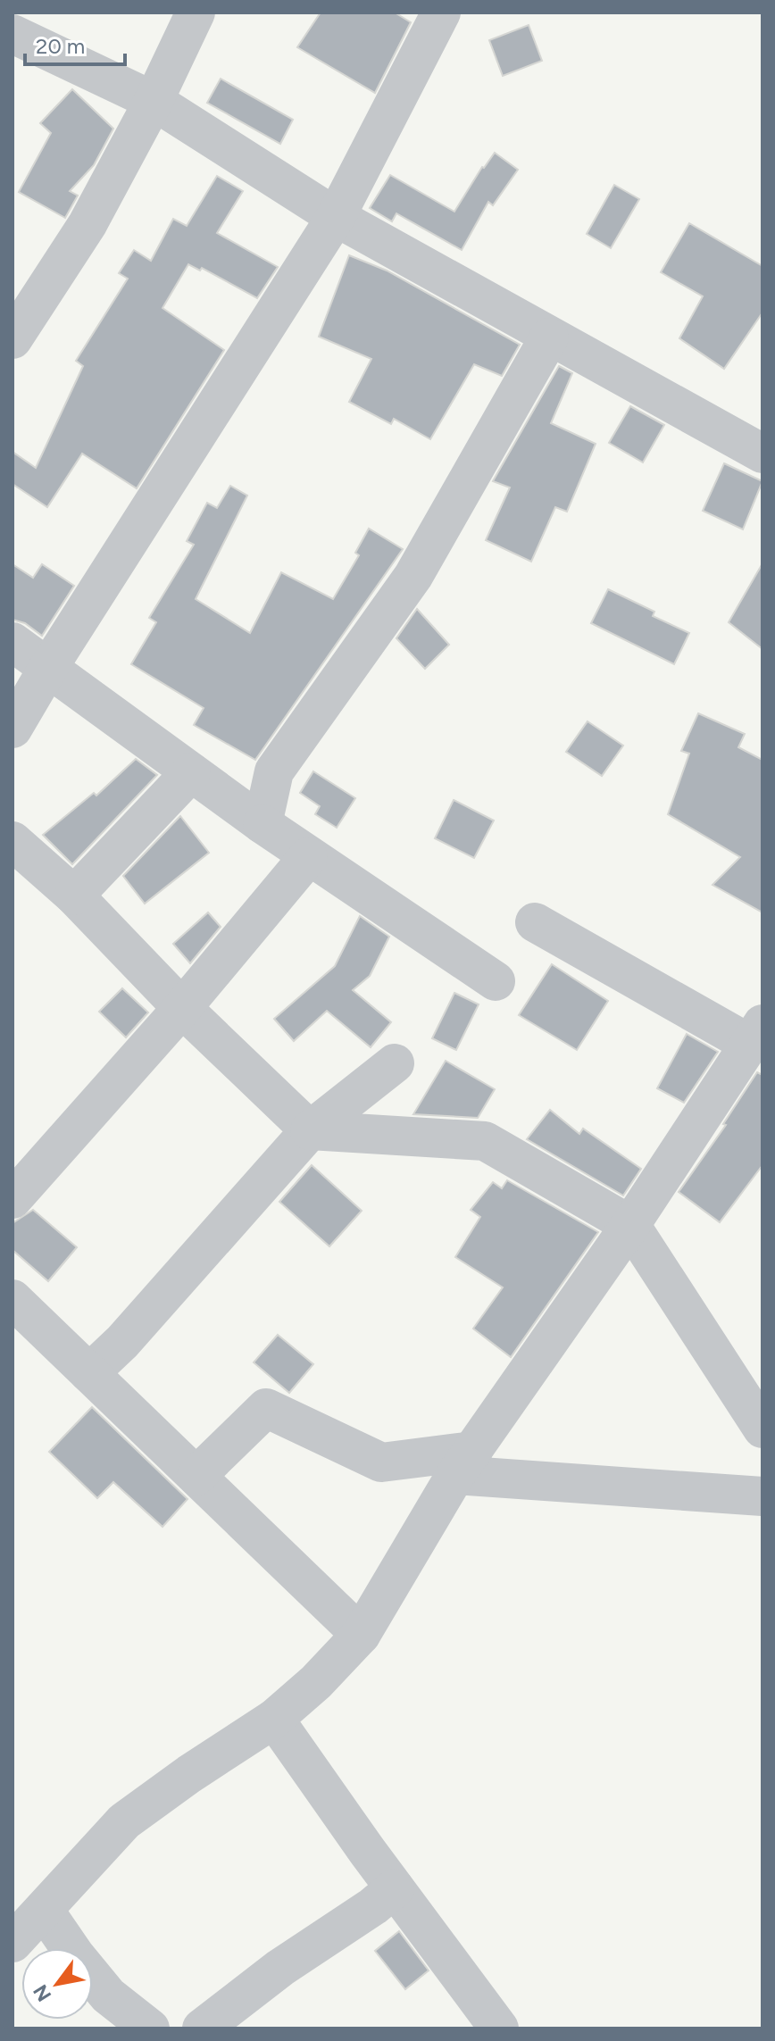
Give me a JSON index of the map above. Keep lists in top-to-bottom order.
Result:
{
  "scale_bar": "20 m",
  "north": "bottom left"
}
